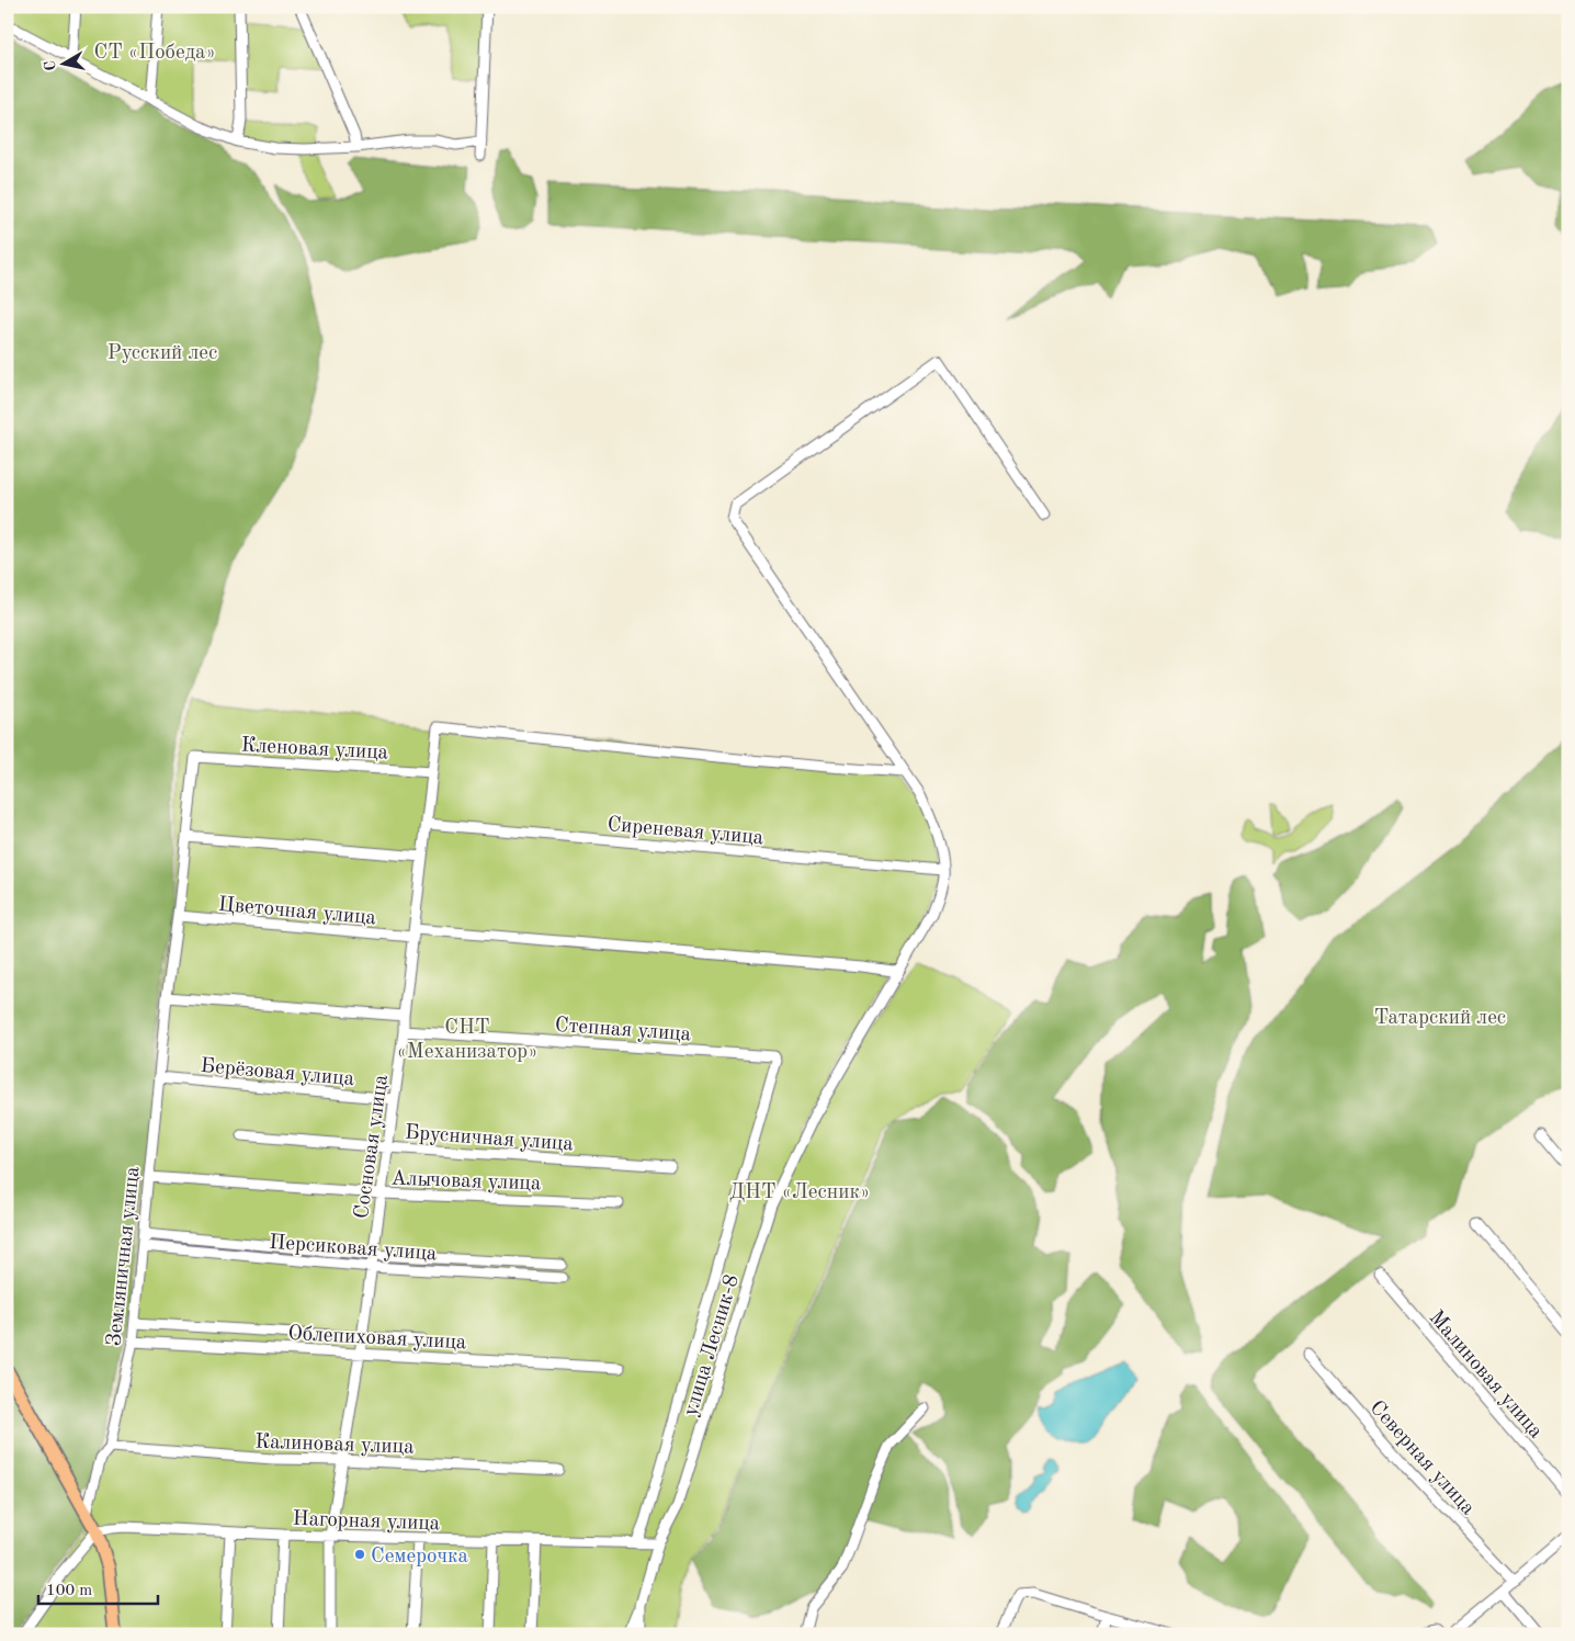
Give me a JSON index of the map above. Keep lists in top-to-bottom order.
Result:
{
  "streets": {
    "street": [
      "Кленовая улица",
      "Сиреневая улица",
      "Цветочная улица",
      "Степная улица",
      "Берёзовая улица",
      "Брусничная улица",
      "Сосновая улица",
      "Алычовая улица",
      "Персиковая улица",
      "Земляничная улица",
      "Облепиховая улица",
      "улица Лесник-8",
      "Малиновая улица",
      "Калиновая улица",
      "Северная улица",
      "Нагорная улица"
    ]
  },
  "crossings": [
    ["Кленовая улица", "Сосновая улица"],
    ["Кленовая улица", "Земляничная улица"],
    ["Сиреневая улица", "Сосновая улица"],
    ["Сиреневая улица", "улица Лесник-8"],
    ["Цветочная улица", "Сосновая улица"],
    ["Цветочная улица", "Земляничная улица"],
    ["Цветочная улица", "улица Лесник-8"],
    ["Степная улица", "Сосновая улица"],
    ["Степная улица", "Нагорная улица"],
    ["Берёзовая улица", "Сосновая улица"],
    ["Берёзовая улица", "Земляничная улица"],
    ["Брусничная улица", "Сосновая улица"],
    ["Сосновая улица", "Алычовая улица"],
    ["Сосновая улица", "Персиковая улица"],
    ["Сосновая улица", "Облепиховая улица"],
    ["Сосновая улица", "улица Лесник-8"],
    ["Сосновая улица", "Калиновая улица"],
    ["Сосновая улица", "Нагорная улица"],
    ["Алычовая улица", "Земляничная улица"],
    ["Персиковая улица", "Земляничная улица"],
    ["Земляничная улица", "Облепиховая улица"],
    ["Земляничная улица", "Калиновая улица"],
    ["улица Лесник-8", "Нагорная улица"]
  ],
  "parks": [
    "СТ «Победа»",
    "Русский лес",
    "Татарский лес",
    "СНТ «Механизатор»",
    "ДНТ «Лесник»"
  ],
  "places": ["Семерочка"],
  "scale_bar": "100 m",
  "north": "left"
}
